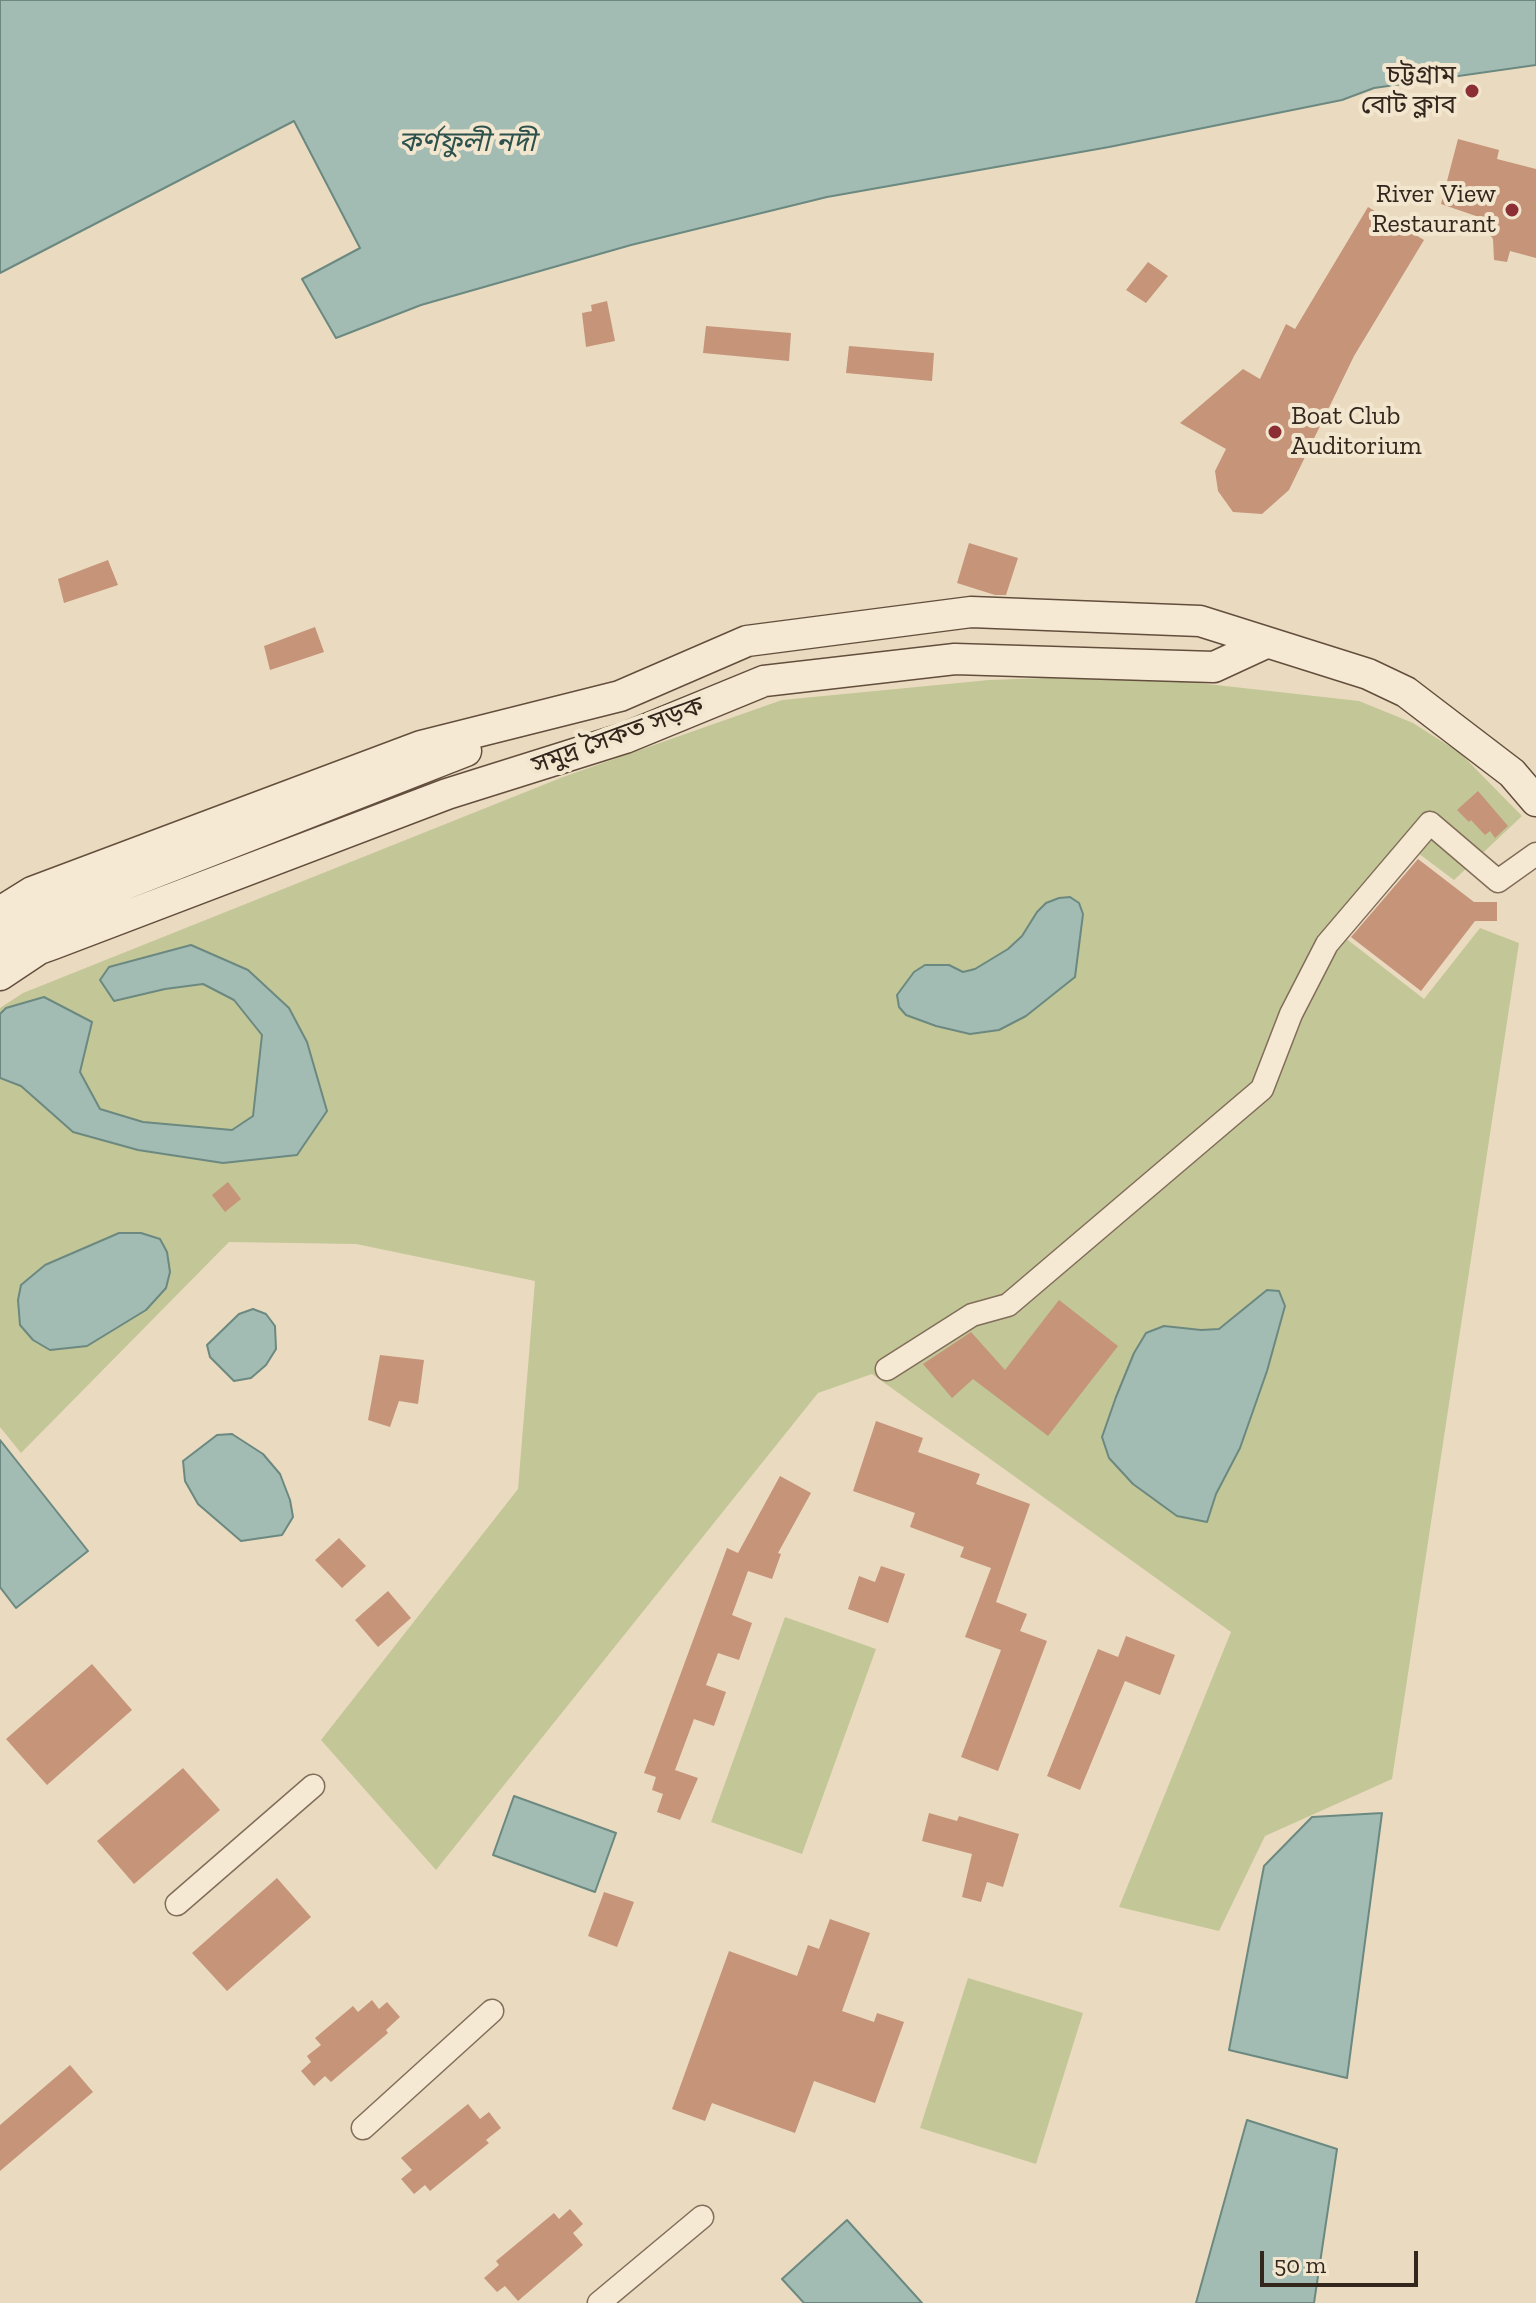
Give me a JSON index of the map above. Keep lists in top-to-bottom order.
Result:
{
  "streets": {
    "main road": ["সমুদ্র সৈকত সড়ক"]
  },
  "water": ["কর্ণফুলী নদী"],
  "places": ["চট্টগ্রাম বোট ক্লাব", "River View Restaurant", "Boat Club Auditorium"],
  "scale_bar": "50 m"
}
